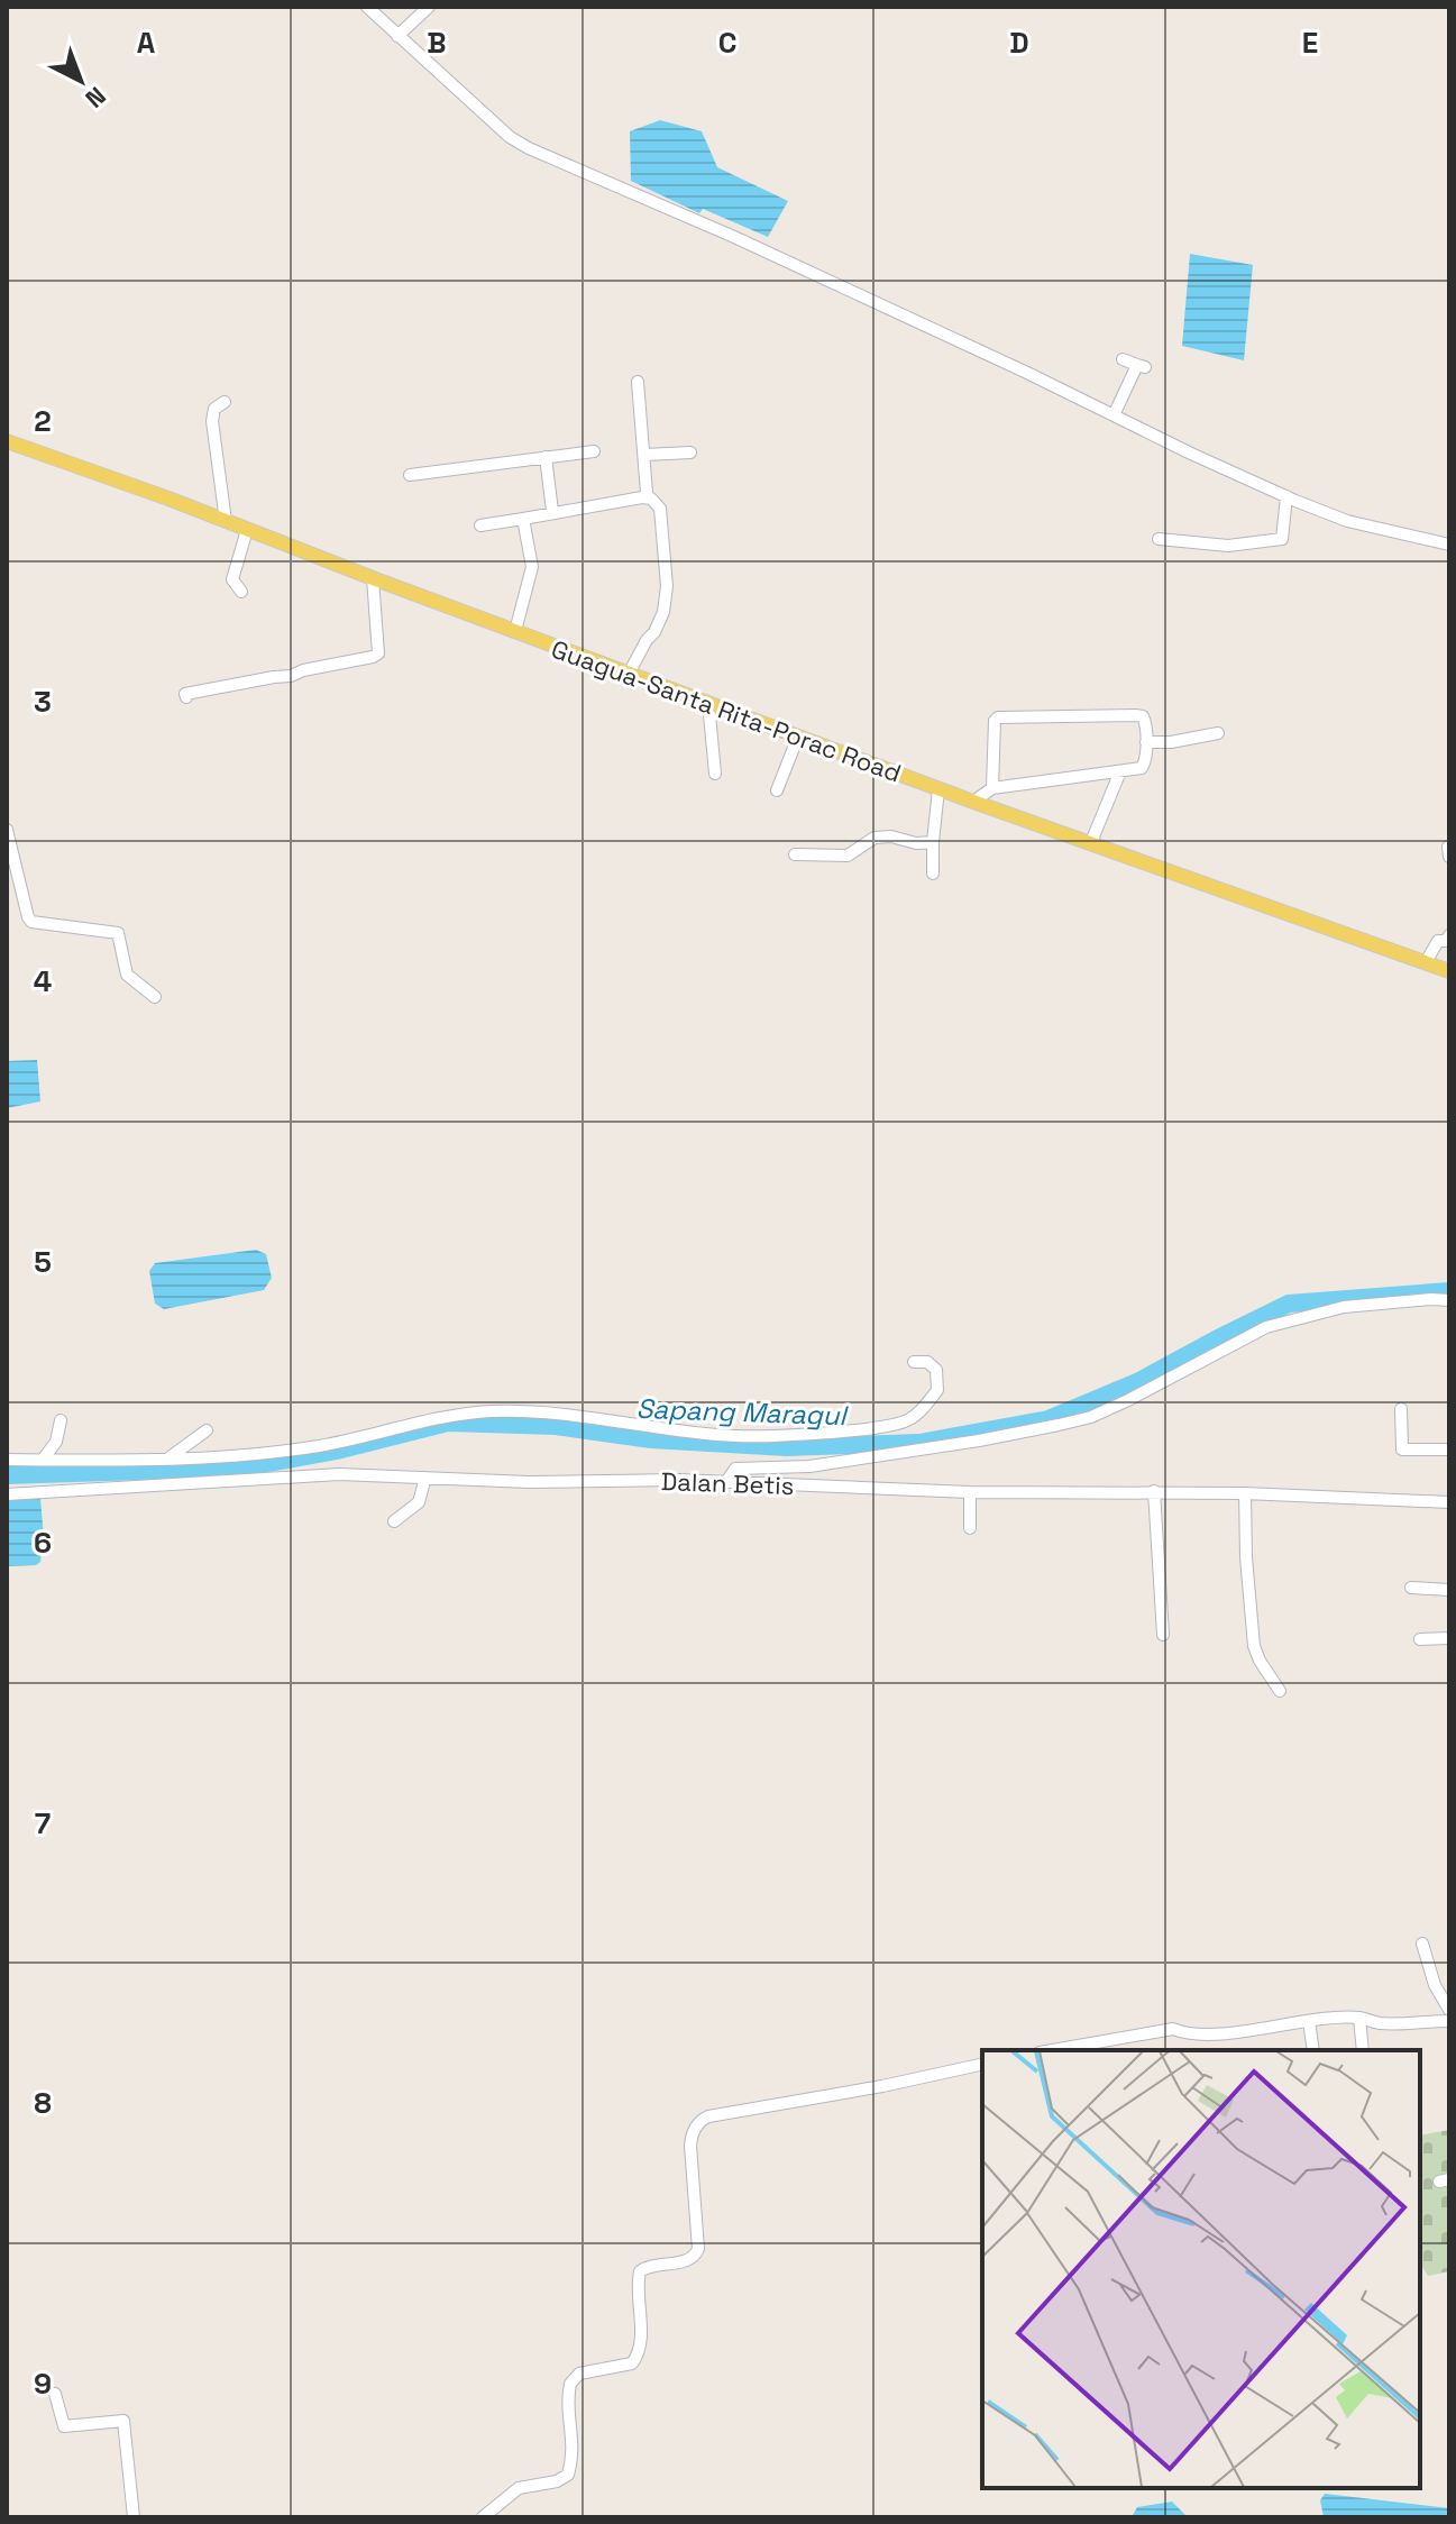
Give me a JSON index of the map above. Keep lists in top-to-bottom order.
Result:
{
  "streets": {
    "main road": ["Guagua-Santa Rita-Porac Road"],
    "street": ["Dalan Betis"]
  },
  "water": ["Sapang Maragul"],
  "north": "bottom right",
  "grid": {
    "columns": [
      "A",
      "B",
      "C",
      "D",
      "E"
    ],
    "rows": [
      "2",
      "3",
      "4",
      "5",
      "6",
      "7",
      "8",
      "9"
    ]
  }
}
